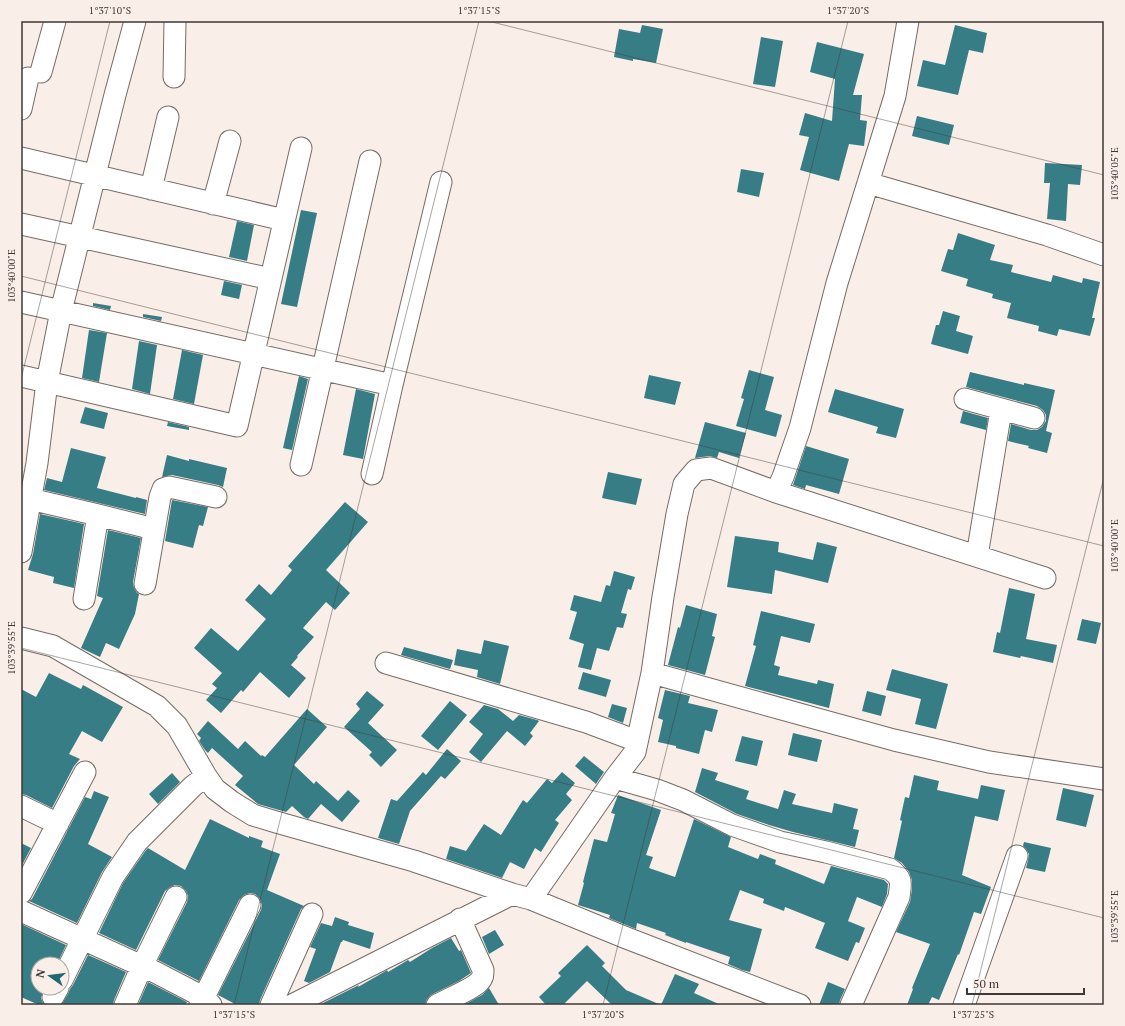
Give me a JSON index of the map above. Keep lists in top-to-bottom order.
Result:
{
  "scale_bar": "50 m",
  "north": "left",
  "coordinates": [
    "1°37'10\"S",
    "1°37'15\"S",
    "1°37'20\"S",
    "103°40'05\"E",
    "103°40'00\"E",
    "103°39'55\"E",
    "1°37'25\"S"
  ]
}
